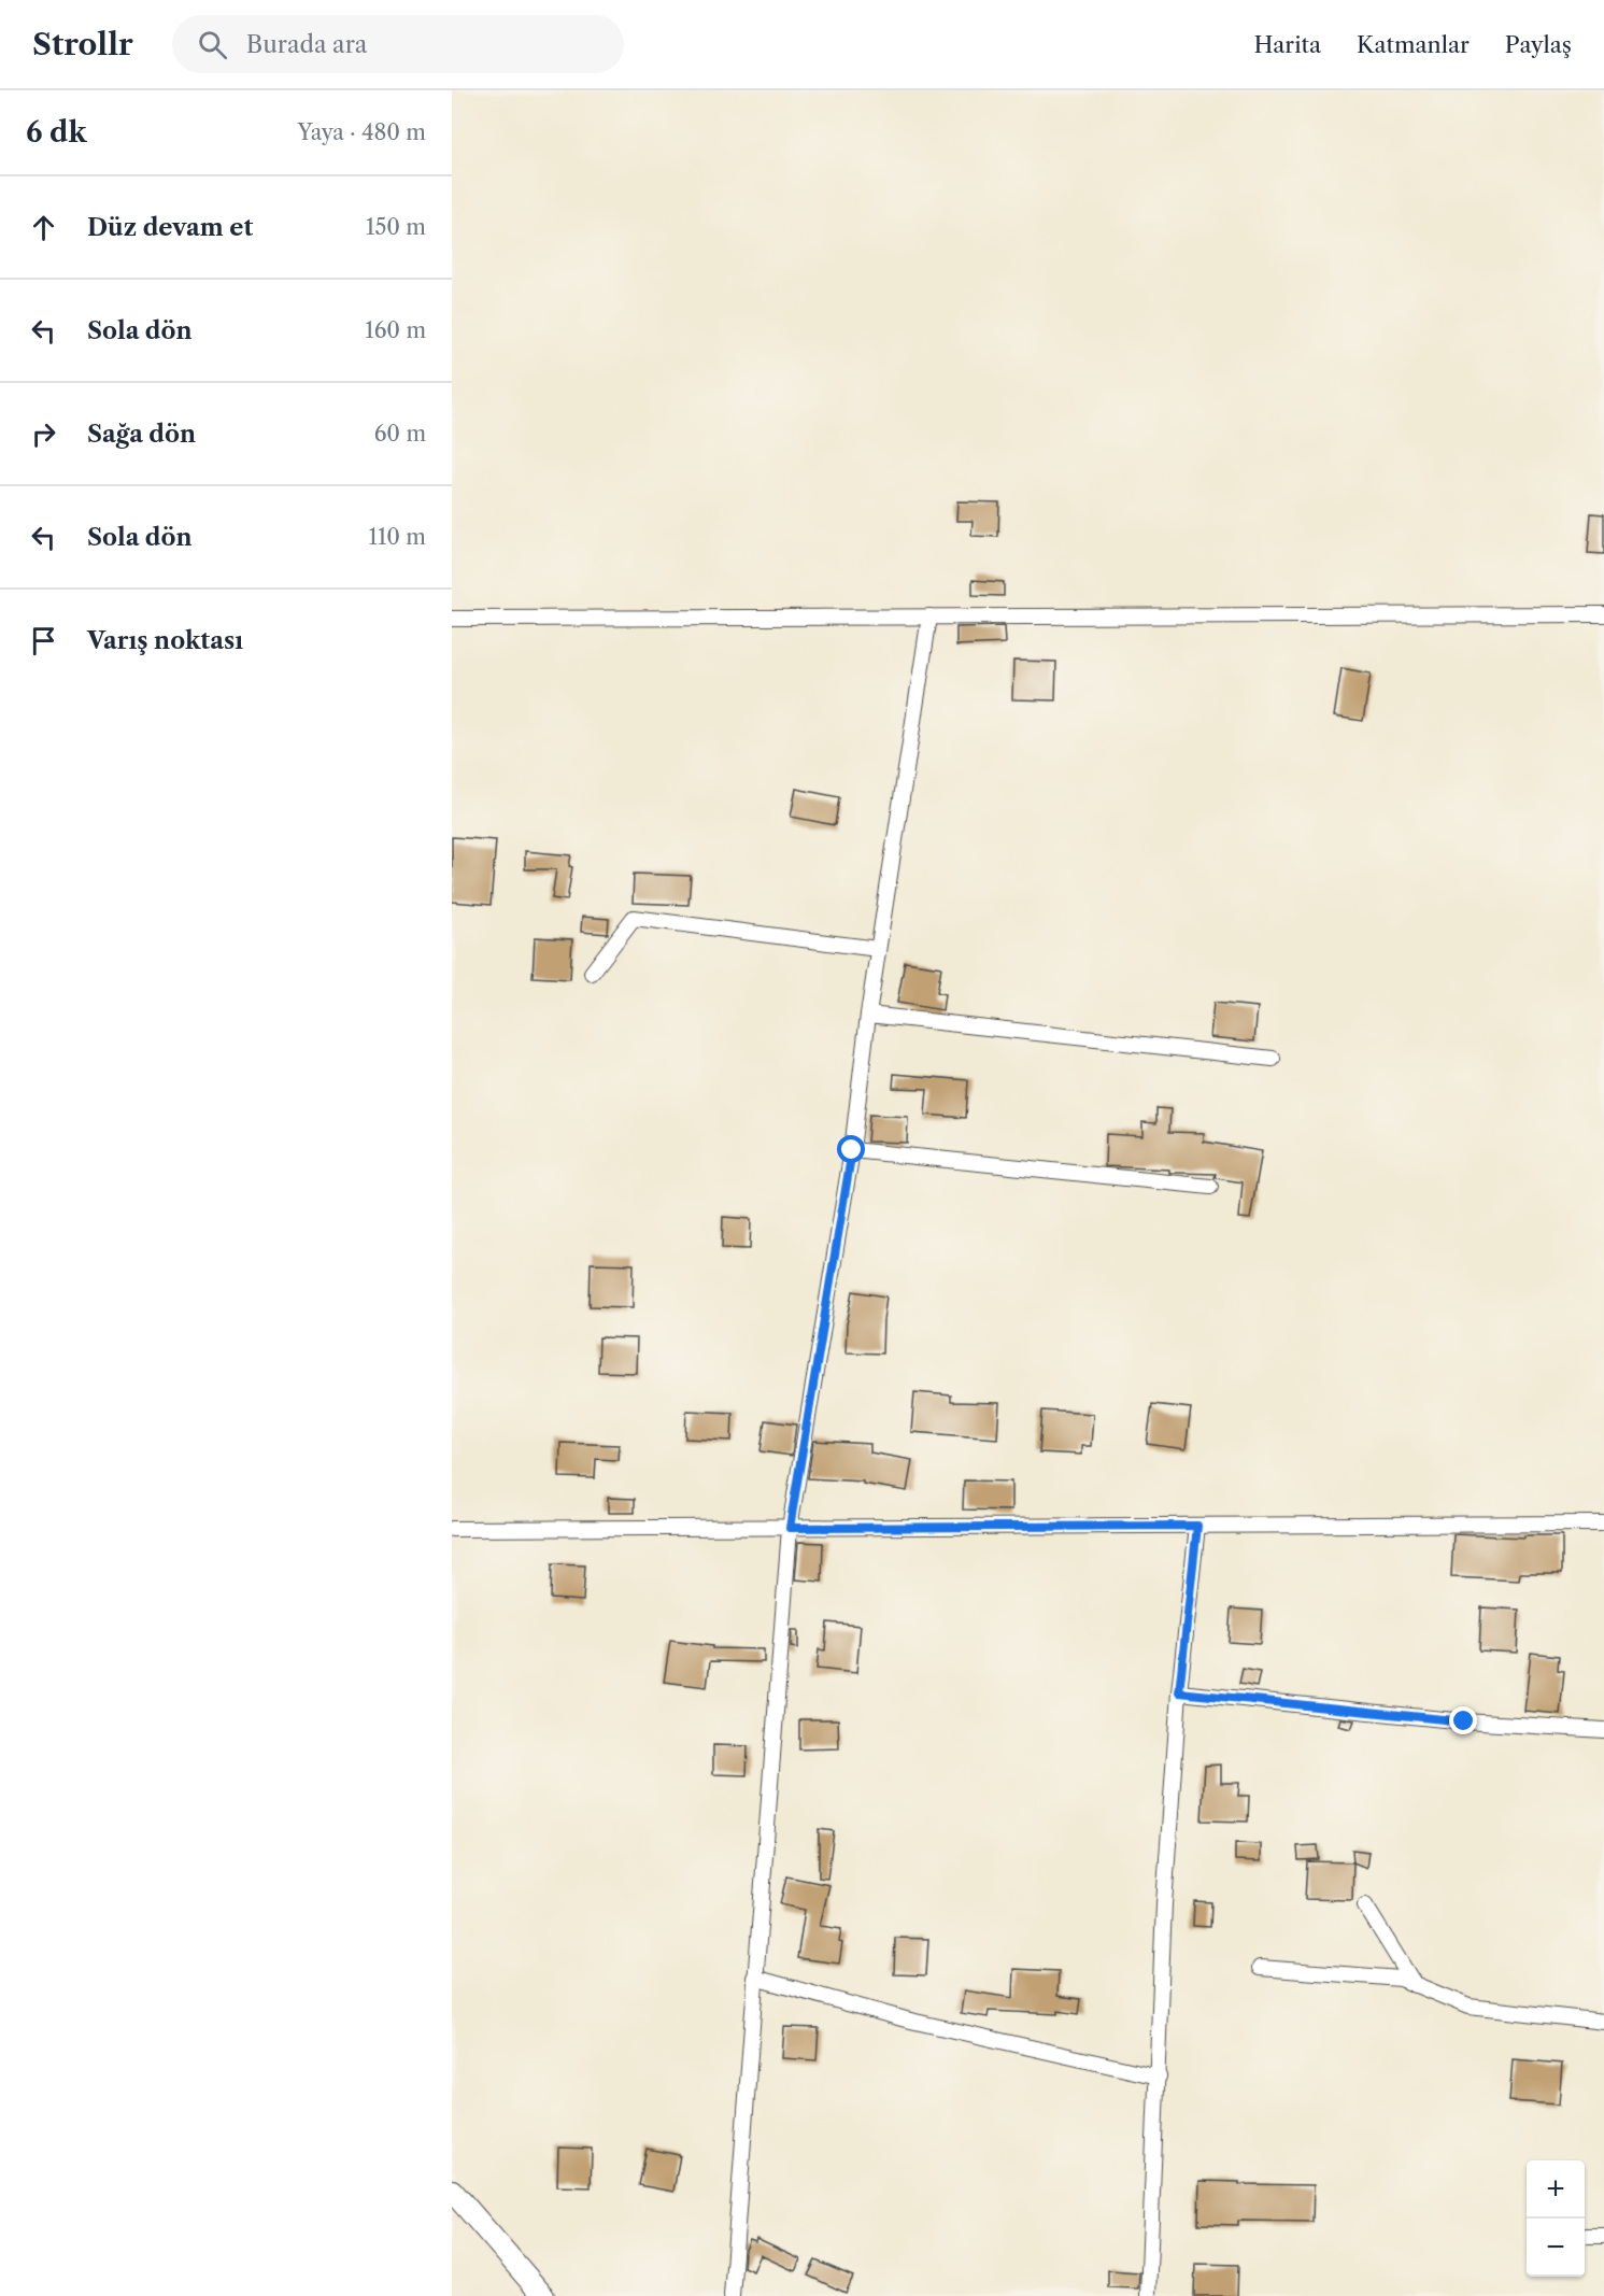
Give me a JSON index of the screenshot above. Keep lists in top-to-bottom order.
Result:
{
  "page": {
    "header": "Strollr",
    "search": "Burada ara",
    "nav": ["Harita", "Katmanlar", "Paylaş"],
    "heading": ["6 dk", "Yaya · 480 m"],
    "list": [
      ["Düz devam et", "150 m"],
      ["Sola dön", "160 m"],
      ["Sağa dön", "60 m"],
      ["Sola dön", "110 m"],
      "Varış noktası"
    ],
    "map_buttons": ["+", "−"]
  }
}
